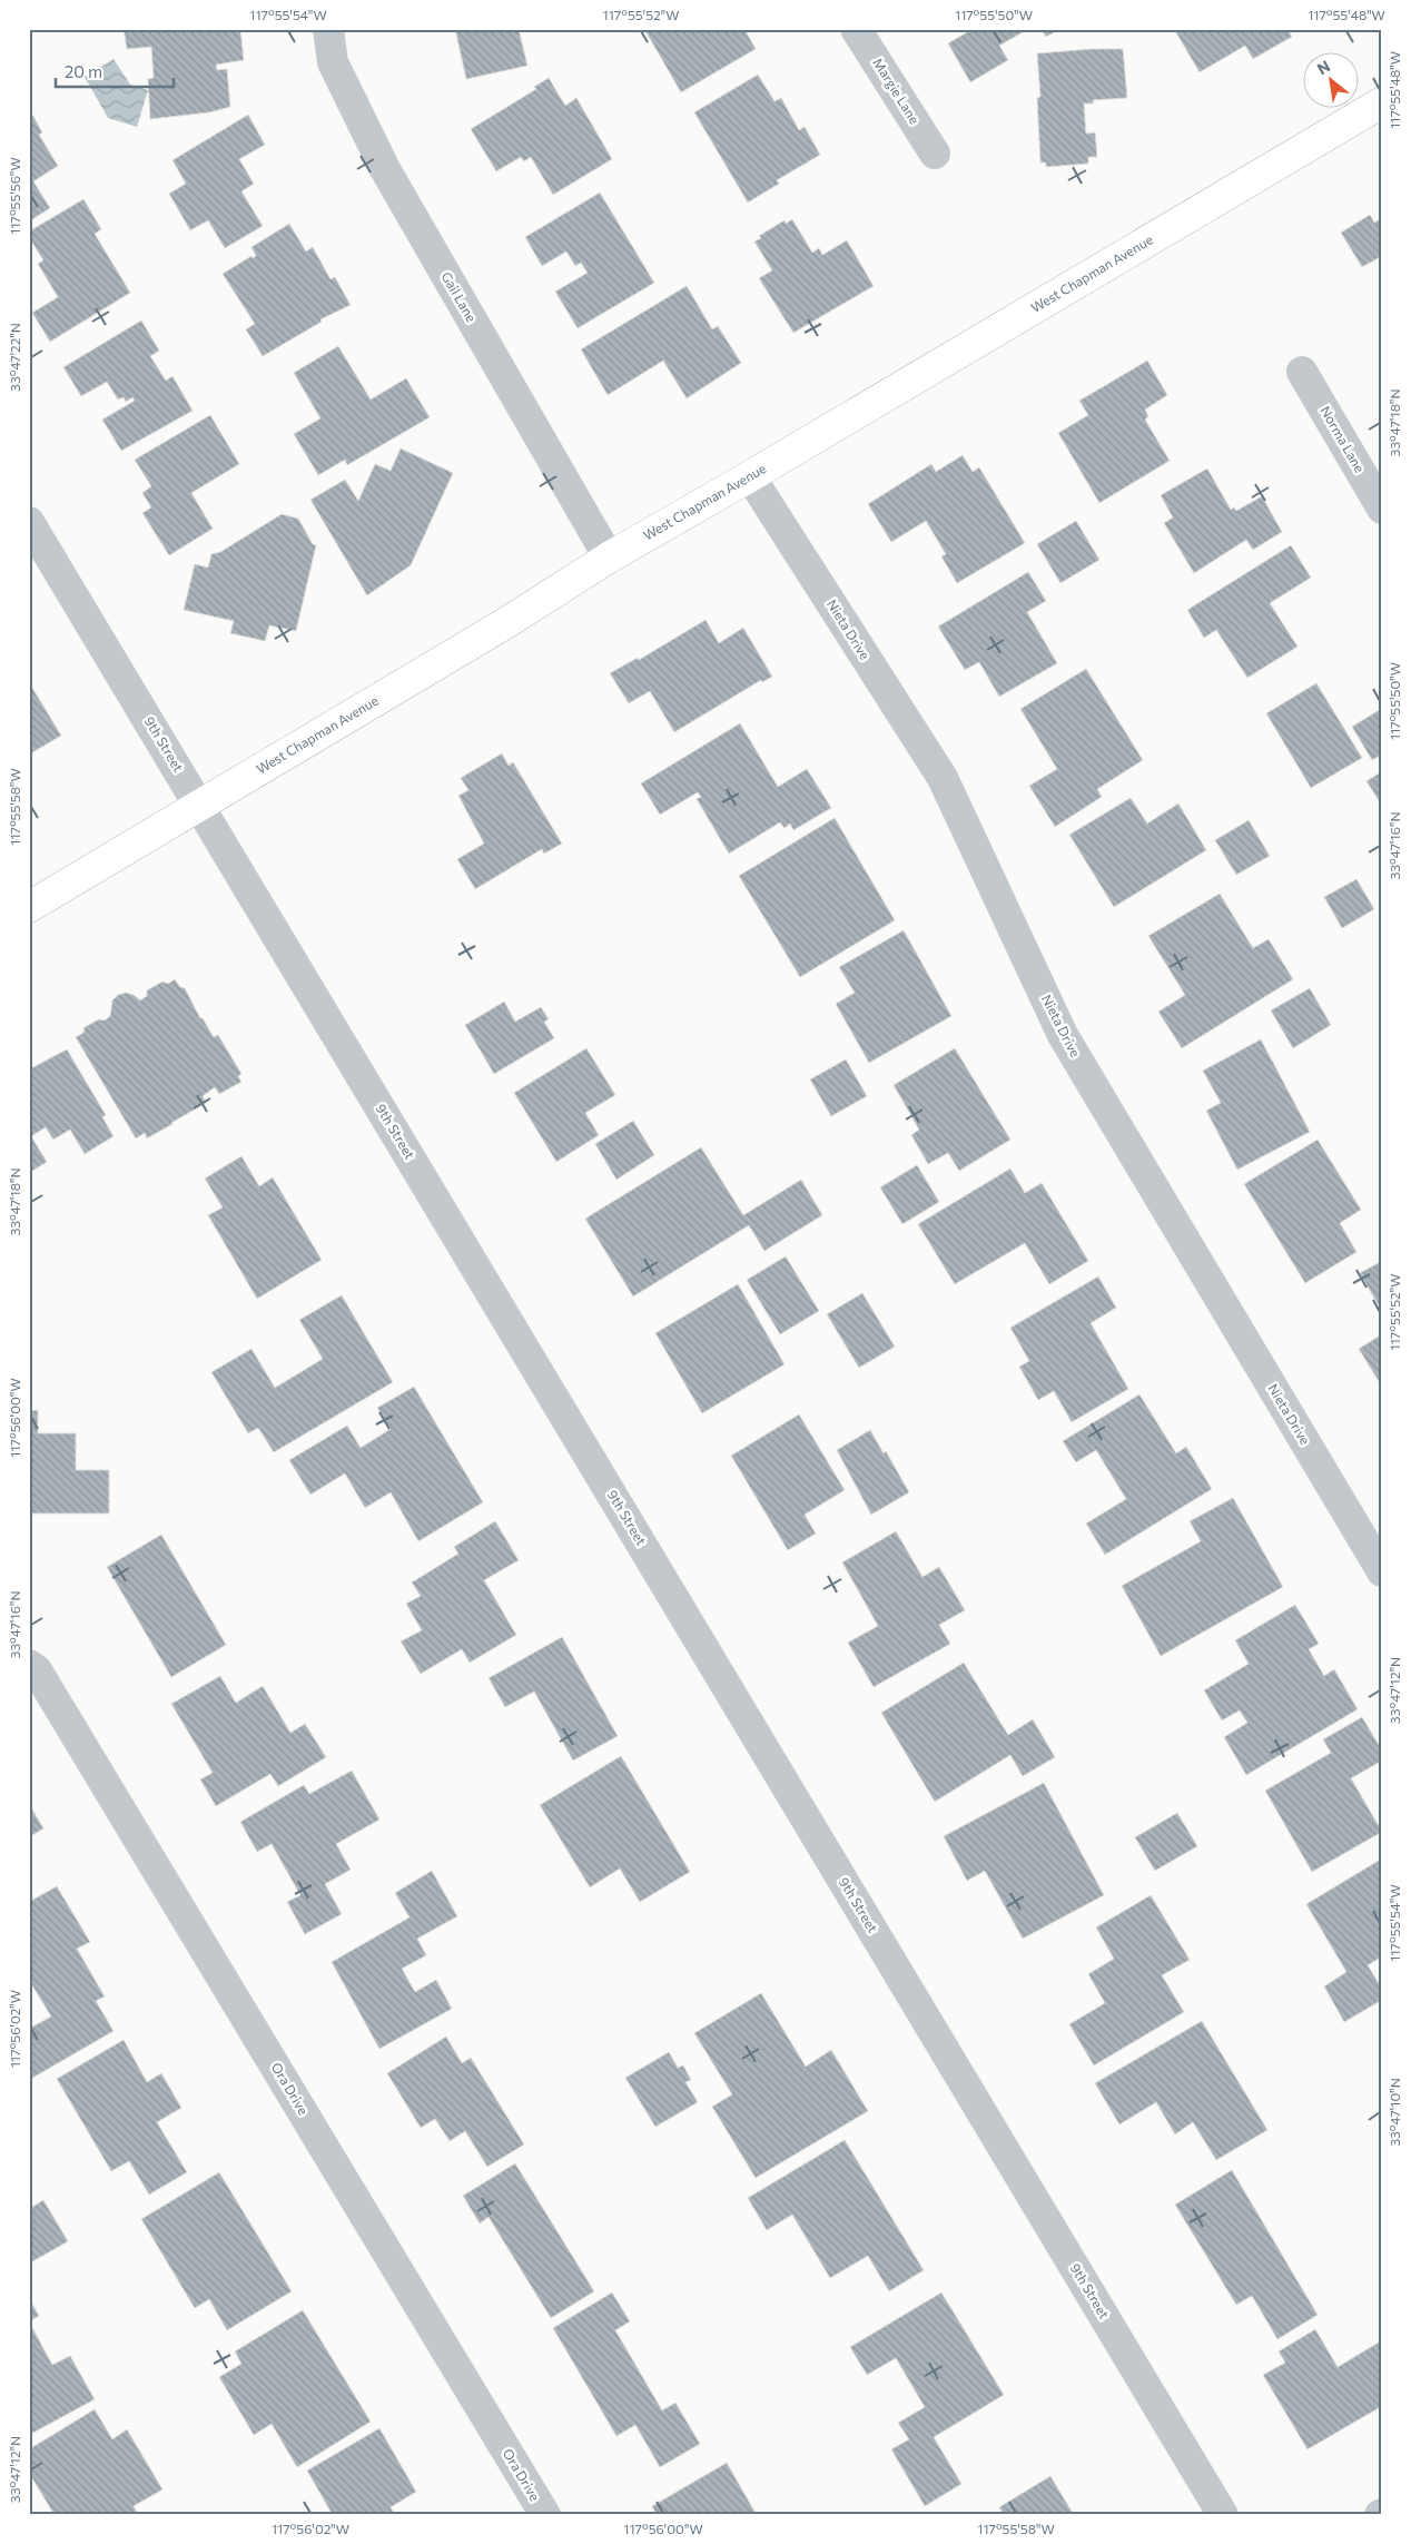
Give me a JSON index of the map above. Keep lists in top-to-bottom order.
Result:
{
  "streets": {
    "main road": ["West Chapman Avenue"],
    "street": [
      "Margie Lane",
      "Gail Lane",
      "Norma Lane",
      "Nieta Drive",
      "9th Street",
      "Ora Drive"
    ]
  },
  "crossings": [
    ["West Chapman Avenue", "Gail Lane"],
    ["West Chapman Avenue", "Nieta Drive"],
    ["West Chapman Avenue", "9th Street"]
  ],
  "scale_bar": "20 m",
  "north": "top left",
  "coordinates": [
    "117°55'54\"W",
    "117°55'52\"W",
    "117°55'50\"W",
    "117°55'48\"W",
    "117°55'56\"W",
    "33°47'22\"N",
    "33°47'18\"N",
    "117°55'58\"W",
    "33°47'16\"N",
    "117°56'00\"W",
    "33°47'12\"N",
    "117°56'02\"W",
    "33°47'10\"N"
  ]
}
